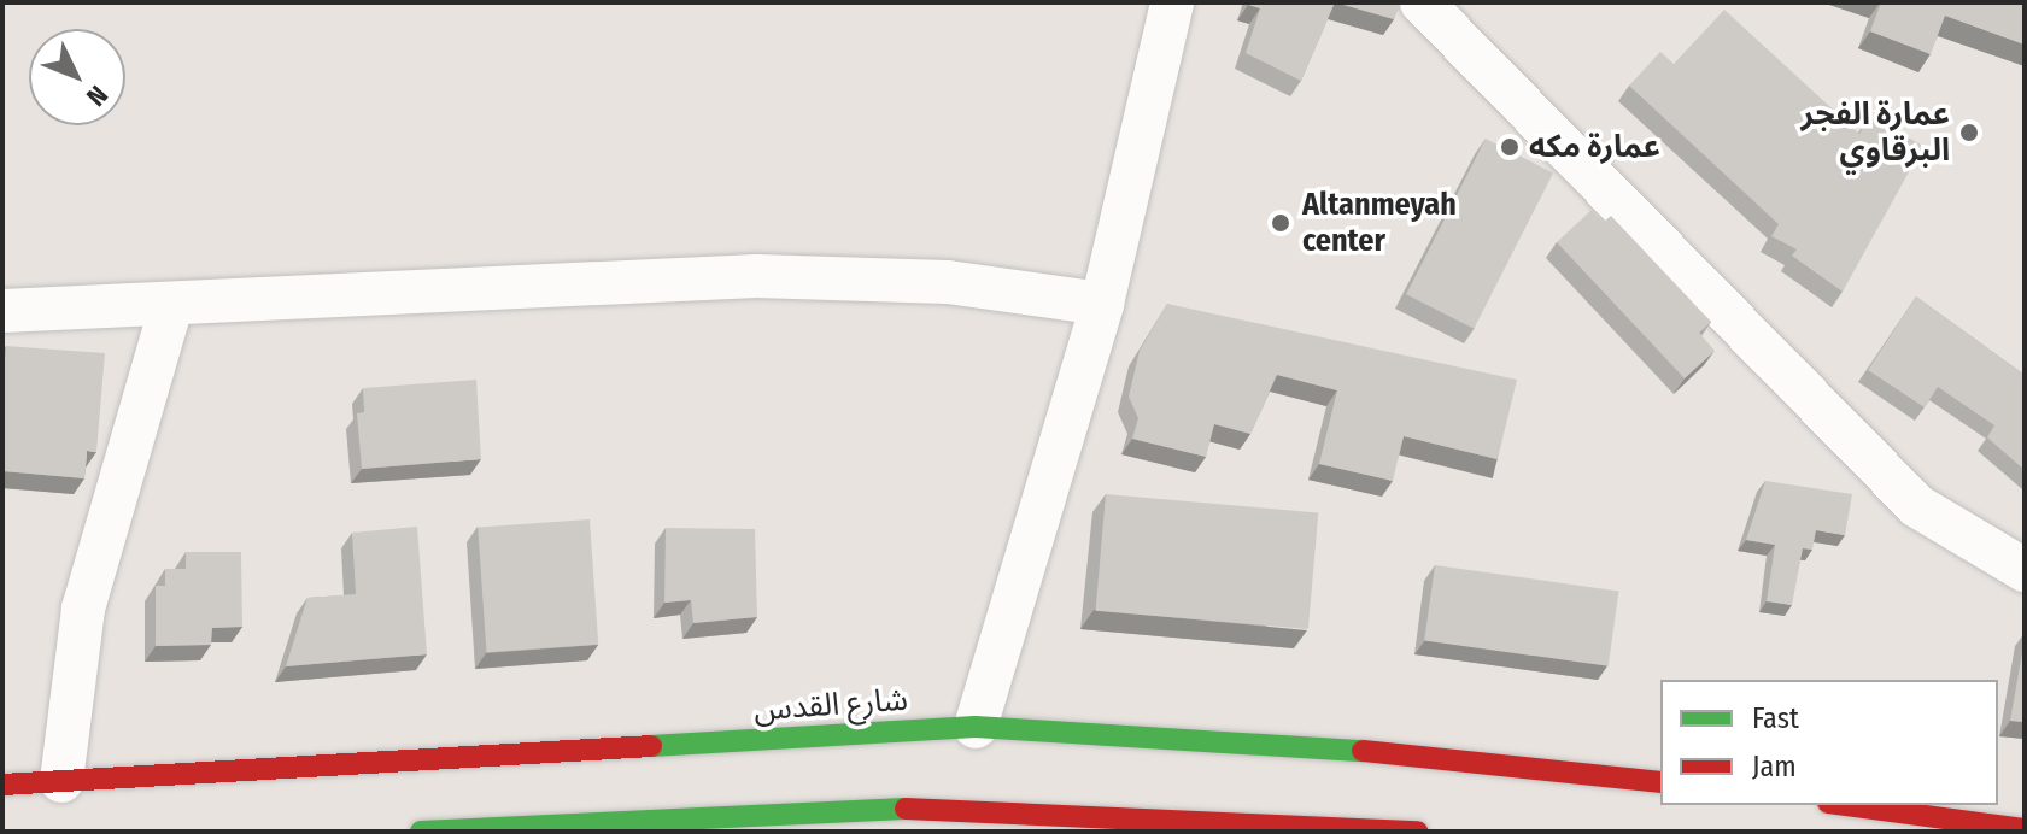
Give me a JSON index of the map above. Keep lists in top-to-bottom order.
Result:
{
  "streets": {
    "main road": ["شارع القدس"]
  },
  "places": ["عمارة الفجر البرقاوي", "عمارة مكه", "Altanmeyah center"],
  "legend": ["Fast", "Jam"],
  "north": "bottom right"
}
